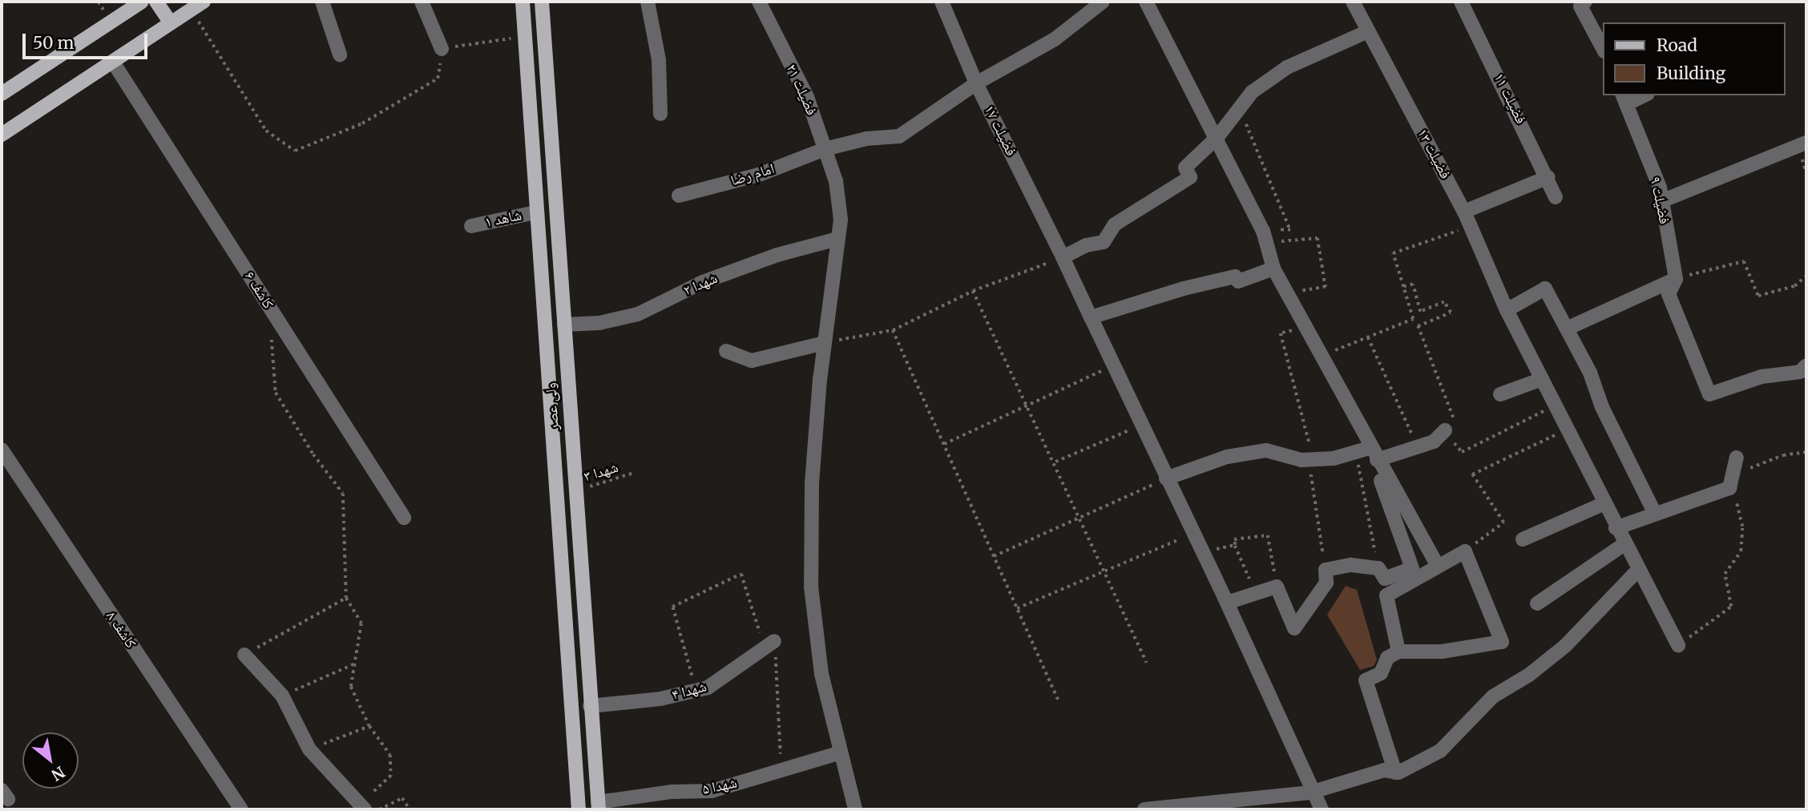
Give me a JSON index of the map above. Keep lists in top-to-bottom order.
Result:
{
  "streets": {
    "main road": ["ولی عصر"],
    "street": [
      "فضیلت ۲۱",
      "فضیلت ۱۱",
      "فضیلت ۱۷",
      "فضیلت ۱۳",
      "امام رضا",
      "فضیلت ۹",
      "شاهد ۱",
      "شهدا ۲",
      "کاشف ۶",
      "کاشف ۸",
      "شهدا ۴",
      "شهدا ۵"
    ],
    "path": ["شهدا ۳"]
  },
  "crossings": [
    ["فضیلت ۲۱", "امام رضا"],
    ["فضیلت ۲۱", "شهدا ۲"],
    ["فضیلت ۲۱", "شهدا ۵"],
    ["فضیلت ۱۷", "امام رضا"],
    ["شاهد ۱", "ولی عصر"],
    ["شهدا ۲", "ولی عصر"],
    ["ولی عصر", "شهدا ۳"],
    ["ولی عصر", "شهدا ۴"],
    ["ولی عصر", "شهدا ۵"]
  ],
  "legend": ["Road", "Building"],
  "scale_bar": "50 m",
  "north": "bottom right"
}
